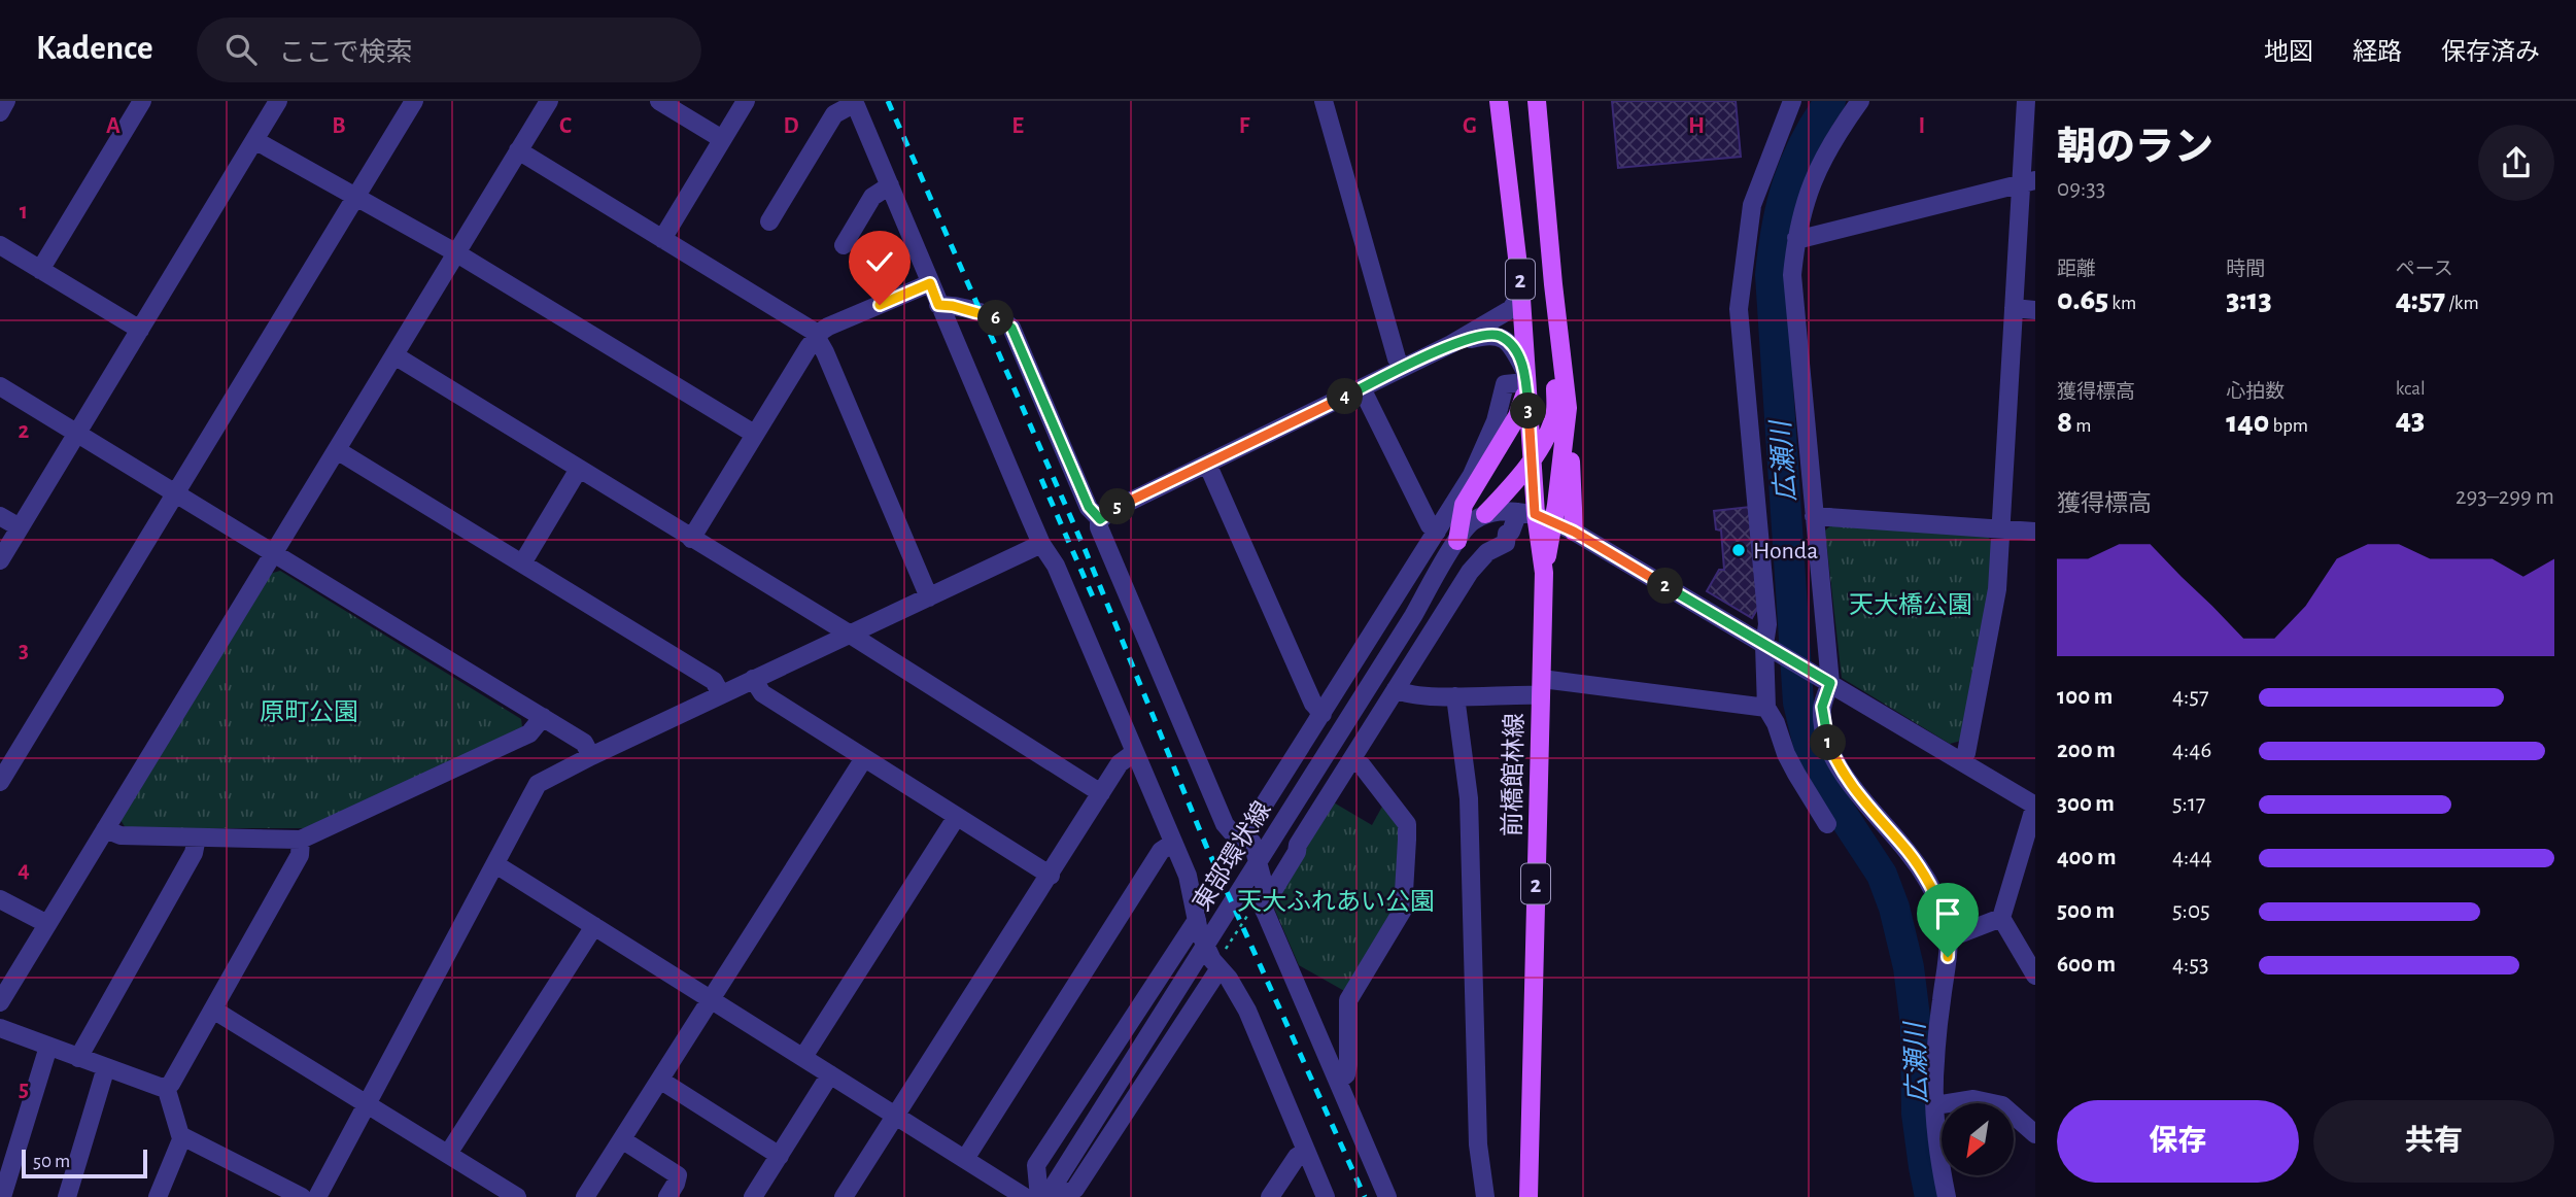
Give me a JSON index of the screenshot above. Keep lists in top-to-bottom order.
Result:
{
  "streets": {
    "main road": ["2", "前橋館林線"],
    "street": ["東部環状線"]
  },
  "water": ["広瀬川"],
  "parks": ["天大橋公園", "原町公園", "天大ふれあい公園"],
  "places": ["Honda"],
  "scale_bar": "50 m",
  "north": "bottom left",
  "page": {
    "header": "Kadence",
    "search": "ここで検索",
    "nav": ["地図", "経路", "保存済み"],
    "heading": ["朝のラン", "09:33"],
    "stats": [
      ["距離", "0.65 km"],
      ["時間", "3:13"],
      ["ペース", "4:57 /km"],
      ["獲得標高", "8 m"],
      ["心拍数", "140 bpm"],
      ["kcal", "43"]
    ],
    "pins": [
      "6",
      "4",
      "3",
      "5",
      "2",
      "1"
    ],
    "chart": ["獲得標高", "293–299 m"],
    "list": [
      {
        "name": "100 m",
        "note": "4:57"
      },
      {
        "name": "200 m",
        "note": "4:46"
      },
      {
        "name": "300 m",
        "note": "5:17"
      },
      {
        "name": "400 m",
        "note": "4:44"
      },
      {
        "name": "500 m",
        "note": "5:05"
      },
      {
        "name": "600 m",
        "note": "4:53"
      }
    ],
    "buttons": ["保存", "共有"],
    "scale": "50 m"
  },
  "grid": {
    "columns": [
      "A",
      "B",
      "C",
      "D",
      "E",
      "F",
      "G",
      "H",
      "I"
    ],
    "rows": [
      "1",
      "2",
      "3",
      "4",
      "5"
    ]
  }
}
